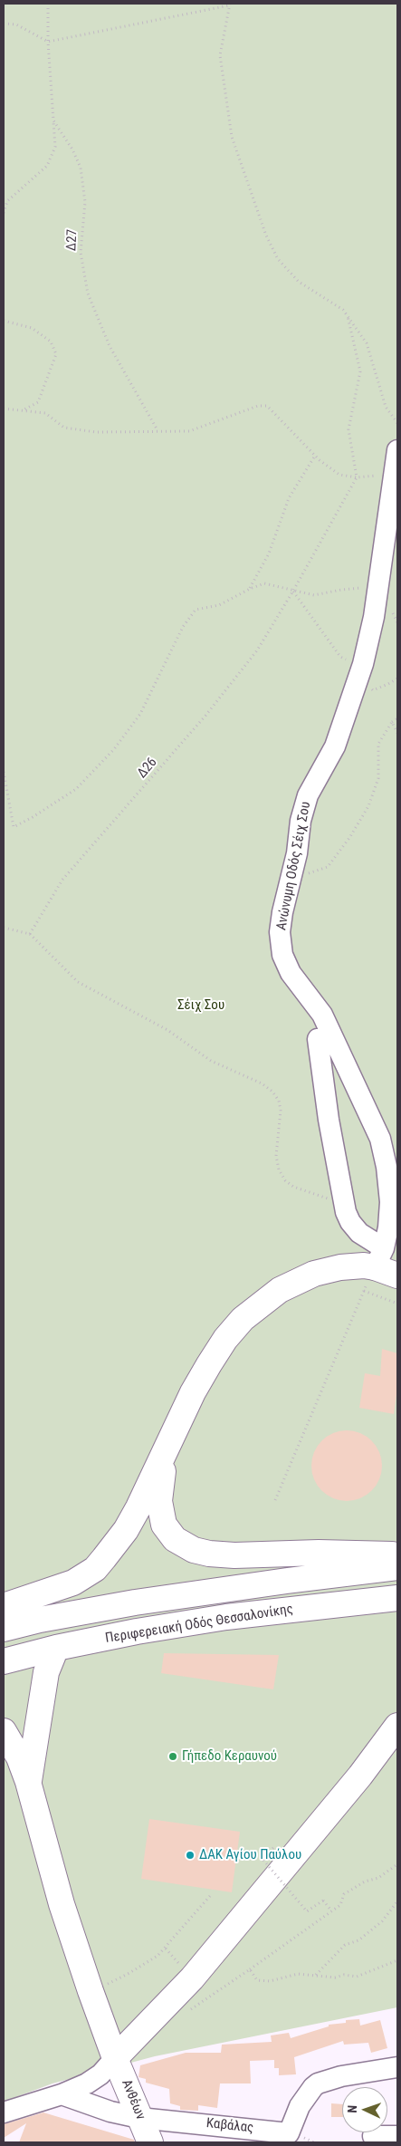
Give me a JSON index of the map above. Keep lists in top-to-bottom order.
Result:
{
  "streets": {
    "main road": ["Περιφερειακή Οδός Θεσσαλονίκης", "Ανθέων"],
    "street": ["Ανώνυμη Οδός Σέιχ Σου", "Καβάλας"],
    "path": ["Δ27", "Δ26"]
  },
  "crossings": [
    ["Ανθέων", "Καβάλας"]
  ],
  "parks": ["Σέιχ Σου"],
  "places": ["Γήπεδο Κεραυνού", "ΔΑΚ Αγίου Παύλου"],
  "north": "left"
}
